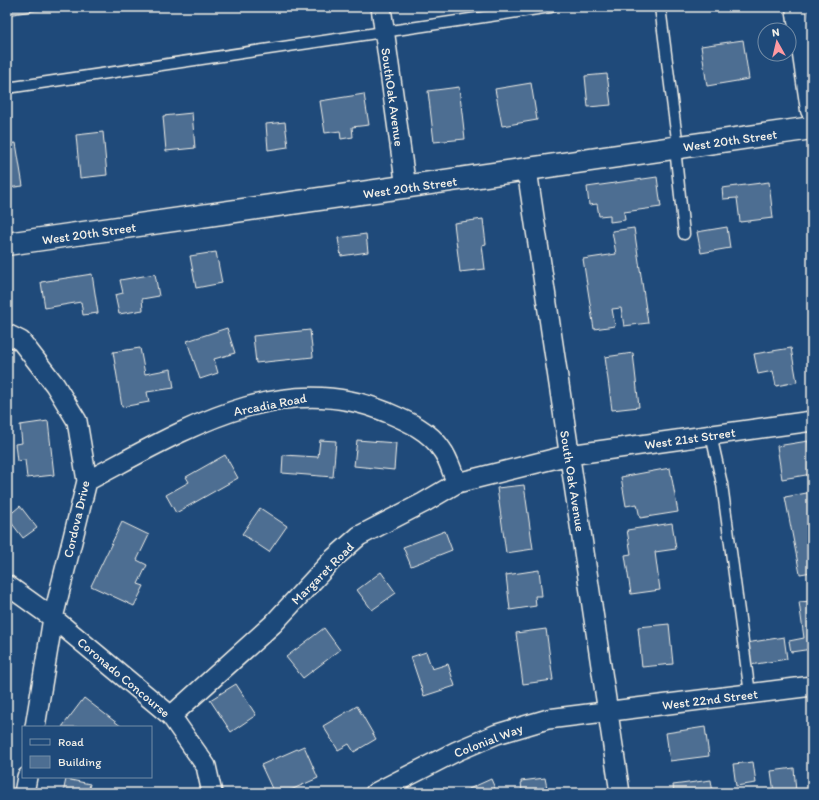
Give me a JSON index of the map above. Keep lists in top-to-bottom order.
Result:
{
  "streets": {
    "street": [
      "SouthOak Avenue",
      "West 20th Street",
      "Arcadia Road",
      "West 21st Street",
      "South Oak Avenue",
      "Cordova Drive",
      "Margaret Road",
      "Coronado Concourse",
      "West 22nd Street",
      "Colonial Way"
    ]
  },
  "crossings": [
    ["SouthOak Avenue", "West 20th Street"],
    ["West 20th Street", "South Oak Avenue"],
    ["Arcadia Road", "Cordova Drive"],
    ["Arcadia Road", "Margaret Road"],
    ["West 21st Street", "South Oak Avenue"],
    ["West 21st Street", "Margaret Road"],
    ["South Oak Avenue", "Margaret Road"],
    ["South Oak Avenue", "West 22nd Street"],
    ["South Oak Avenue", "Colonial Way"],
    ["Cordova Drive", "Coronado Concourse"],
    ["Margaret Road", "Coronado Concourse"],
    ["West 22nd Street", "Colonial Way"]
  ],
  "legend": ["Road", "Building"],
  "north": "top"
}
